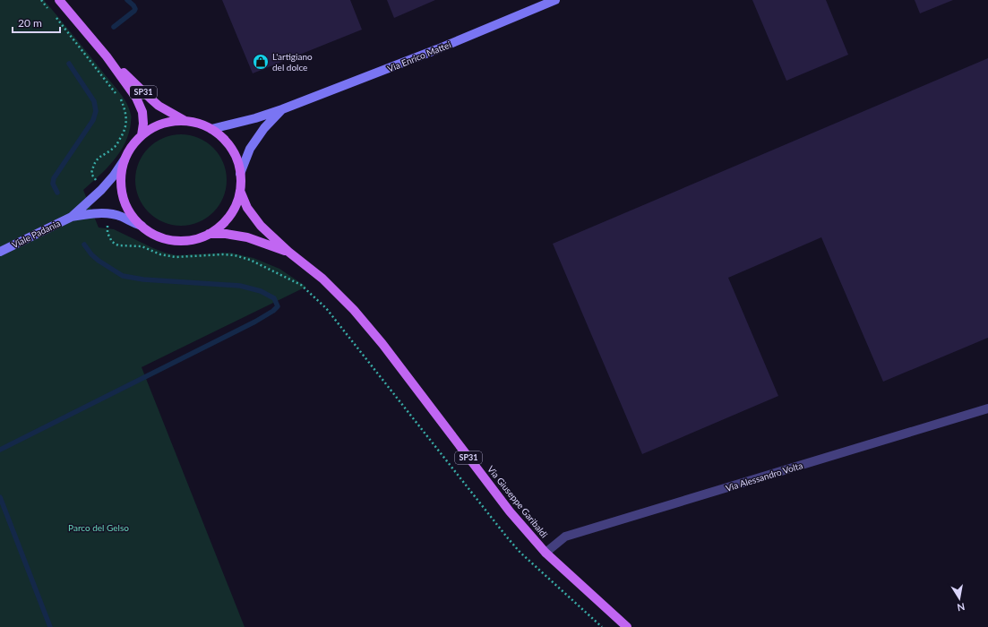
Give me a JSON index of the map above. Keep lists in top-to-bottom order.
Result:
{
  "streets": {
    "main road": ["SP31", "Via Giuseppe Garibaldi"],
    "street": ["Via Enrico Mattei", "Viale Padania", "Via Alessandro Volta"]
  },
  "crossings": [
    ["Via Enrico Mattei", "SP31"],
    ["Via Enrico Mattei", "Viale Padania"],
    ["SP31", "Viale Padania"],
    ["SP31", "Via Giuseppe Garibaldi"],
    ["Via Alessandro Volta", "Via Giuseppe Garibaldi"]
  ],
  "parks": ["Parco del Gelso"],
  "places": {
    "shop": ["L'artigiano del dolce"]
  },
  "scale_bar": "20 m",
  "north": "bottom"
}
